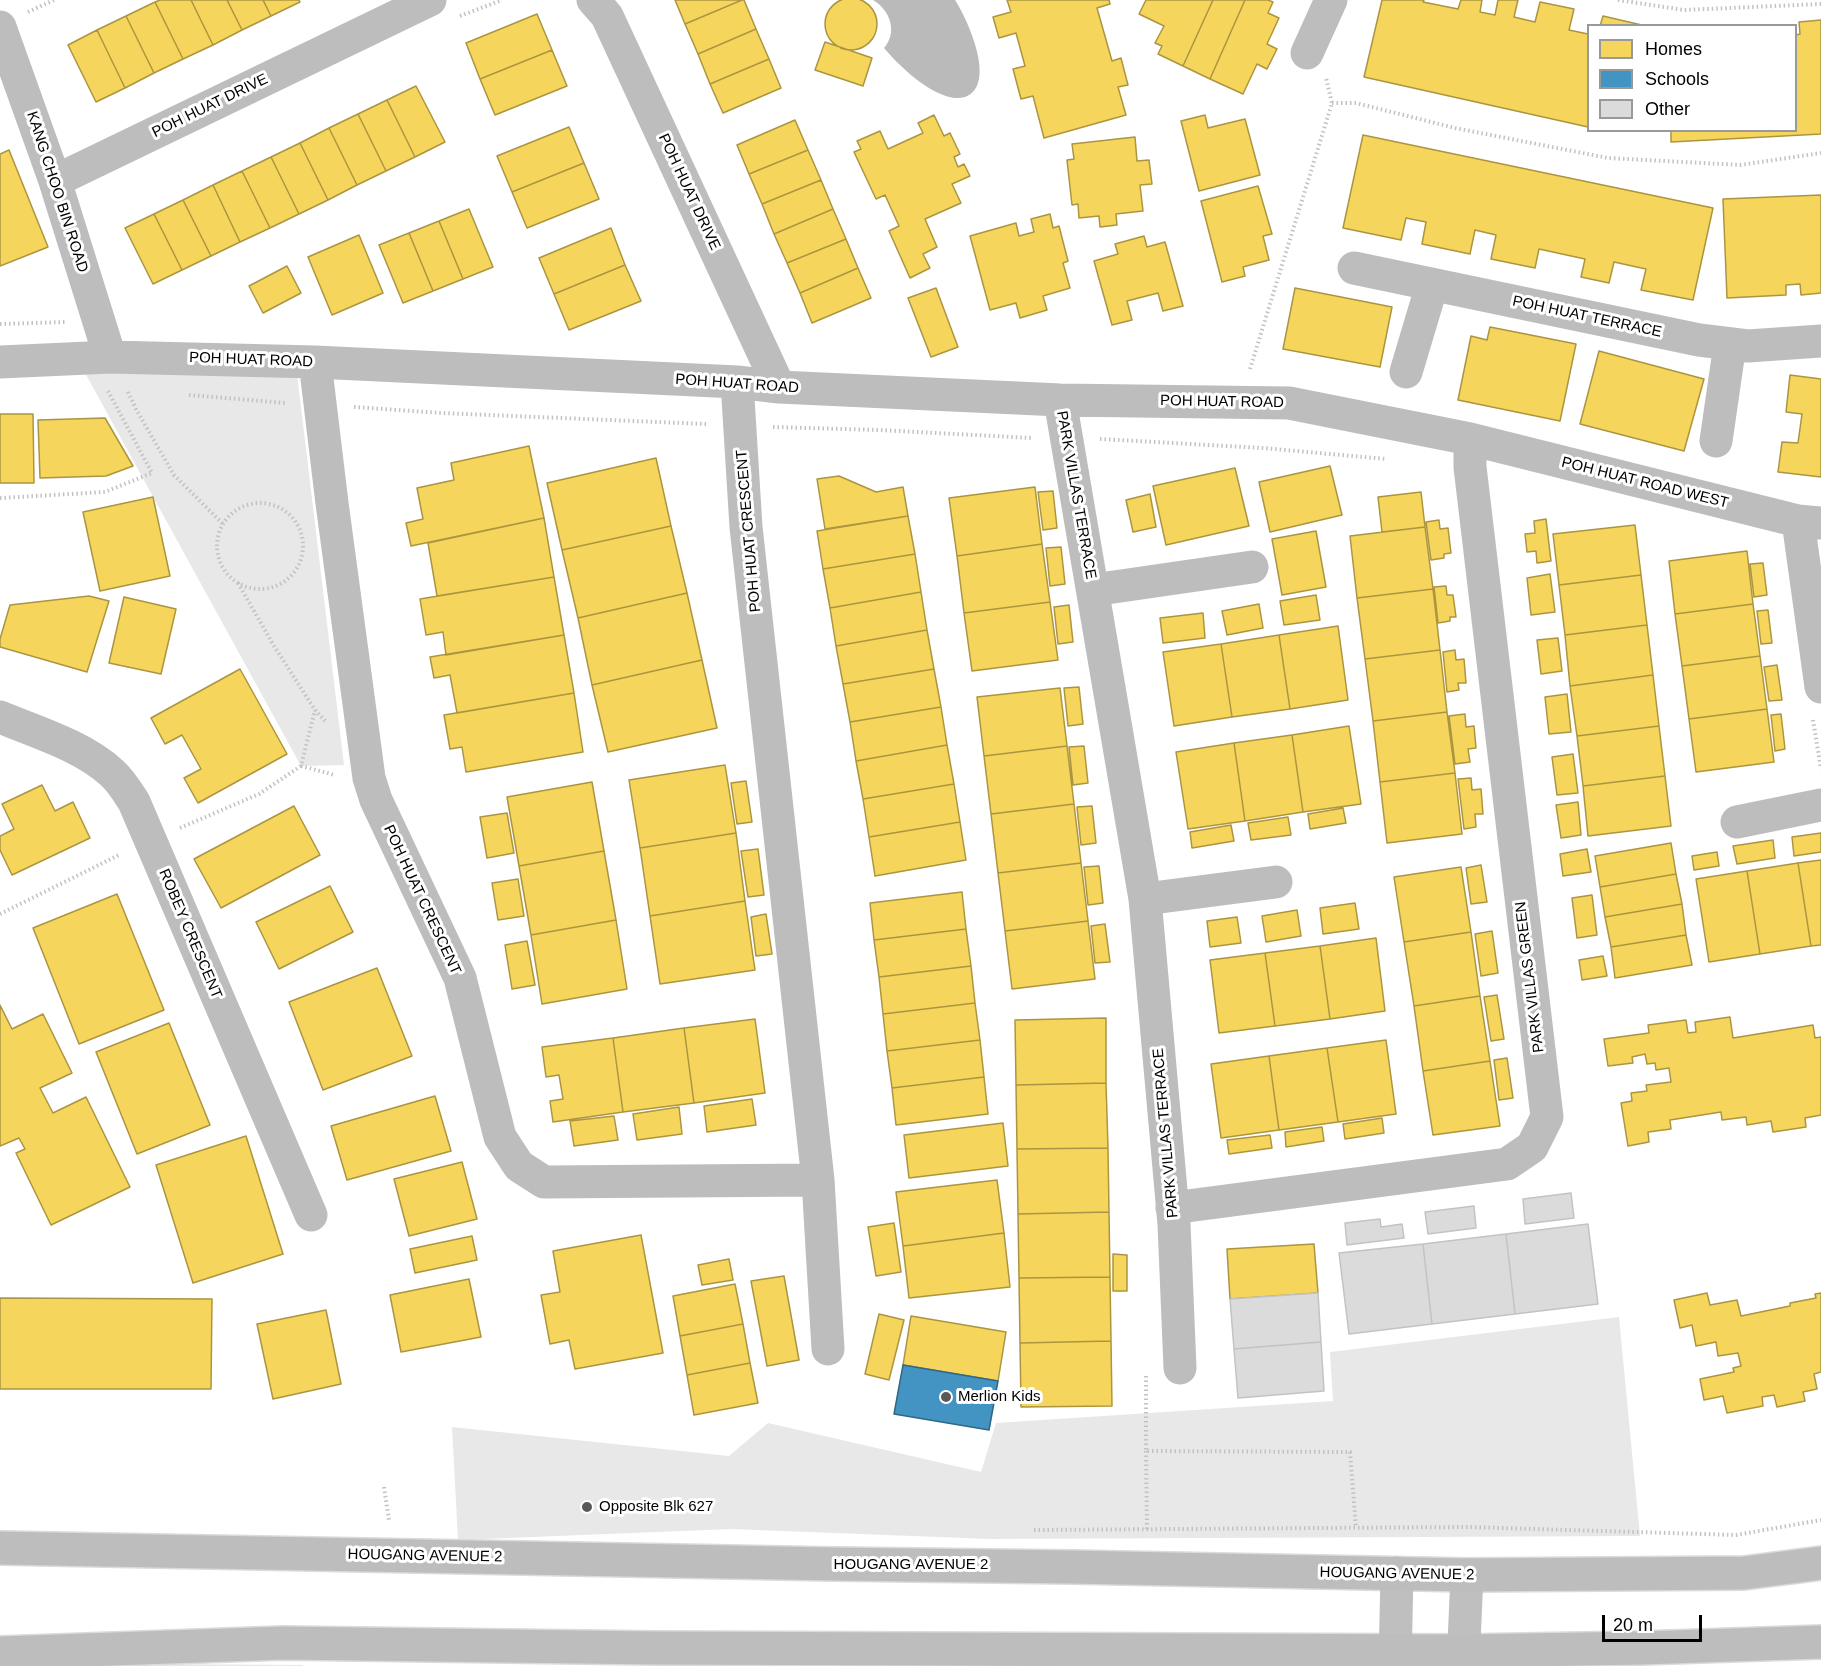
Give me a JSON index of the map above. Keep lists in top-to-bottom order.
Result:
{
  "streets": {
    "main road": [
      "POH HUAT DRIVE",
      "KANG CHOO BIN ROAD",
      "POH HUAT TERRACE",
      "POH HUAT ROAD",
      "POH HUAT ROAD WEST",
      "PARK VILLAS TERRACE",
      "POH HUAT CRESCENT",
      "ROBEY CRESCENT",
      "PARK VILLAS GREEN",
      "HOUGANG AVENUE 2"
    ]
  },
  "crossings": [
    ["POH HUAT DRIVE", "KANG CHOO BIN ROAD"],
    ["POH HUAT DRIVE", "POH HUAT ROAD"],
    ["KANG CHOO BIN ROAD", "POH HUAT ROAD"],
    ["POH HUAT ROAD", "POH HUAT ROAD WEST"],
    ["POH HUAT ROAD", "PARK VILLAS TERRACE"],
    ["POH HUAT ROAD", "POH HUAT CRESCENT"],
    ["POH HUAT ROAD", "PARK VILLAS GREEN"],
    ["POH HUAT ROAD WEST", "PARK VILLAS GREEN"],
    ["PARK VILLAS TERRACE", "PARK VILLAS GREEN"]
  ],
  "places": ["Merlion Kids", "Opposite Blk 627"],
  "legend": ["Homes", "Schools", "Other"],
  "scale_bar": "20 m"
}
